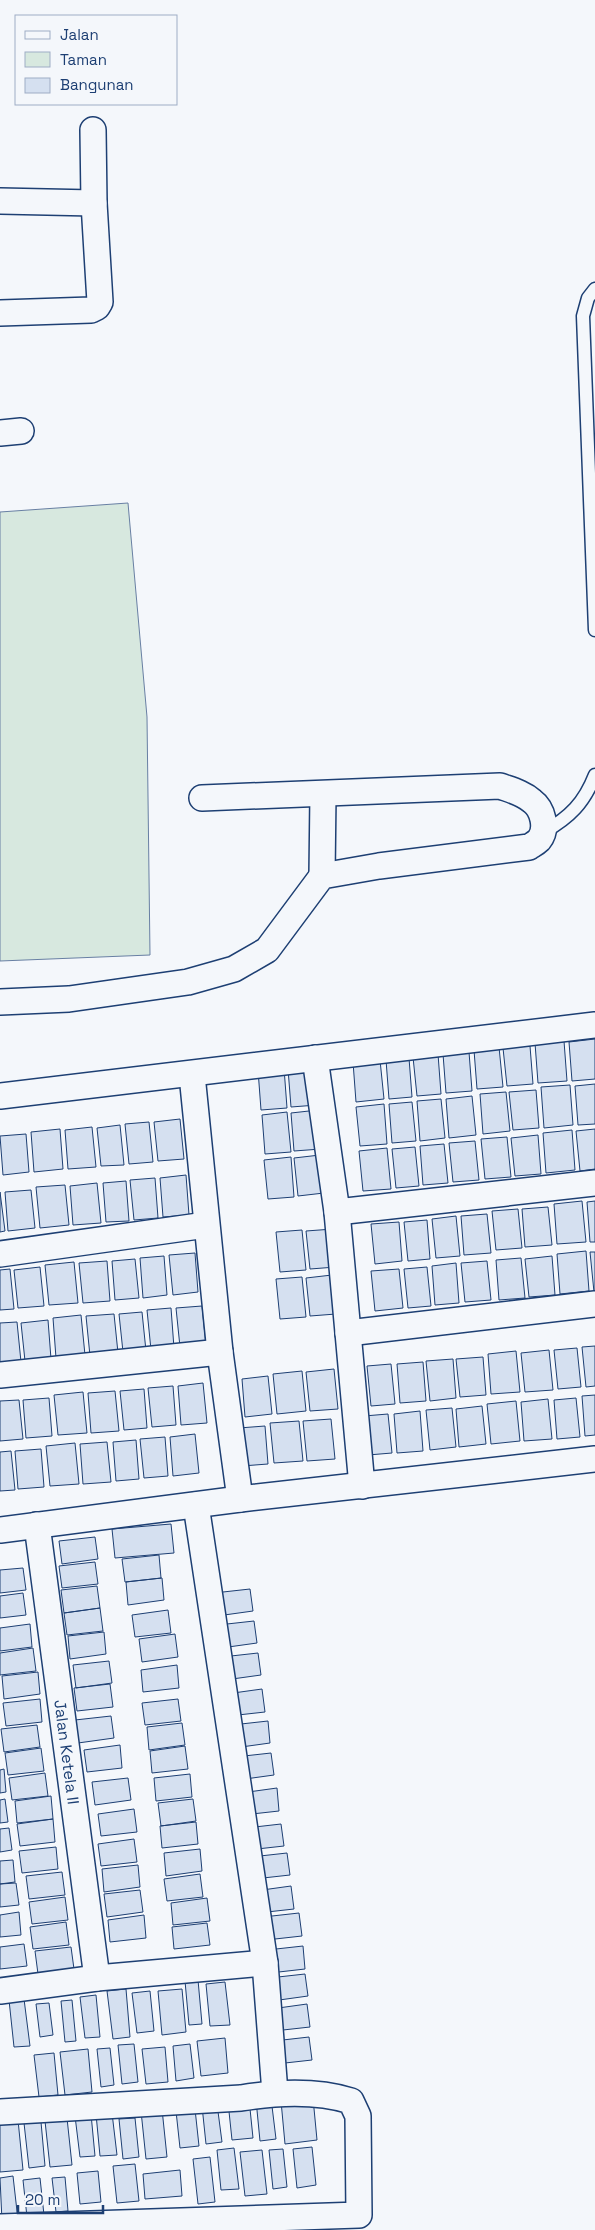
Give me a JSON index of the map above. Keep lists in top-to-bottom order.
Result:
{
  "streets": {
    "street": ["Jalan Ketela II"]
  },
  "legend": ["Jalan", "Taman", "Bangunan"],
  "scale_bar": "20 m"
}
